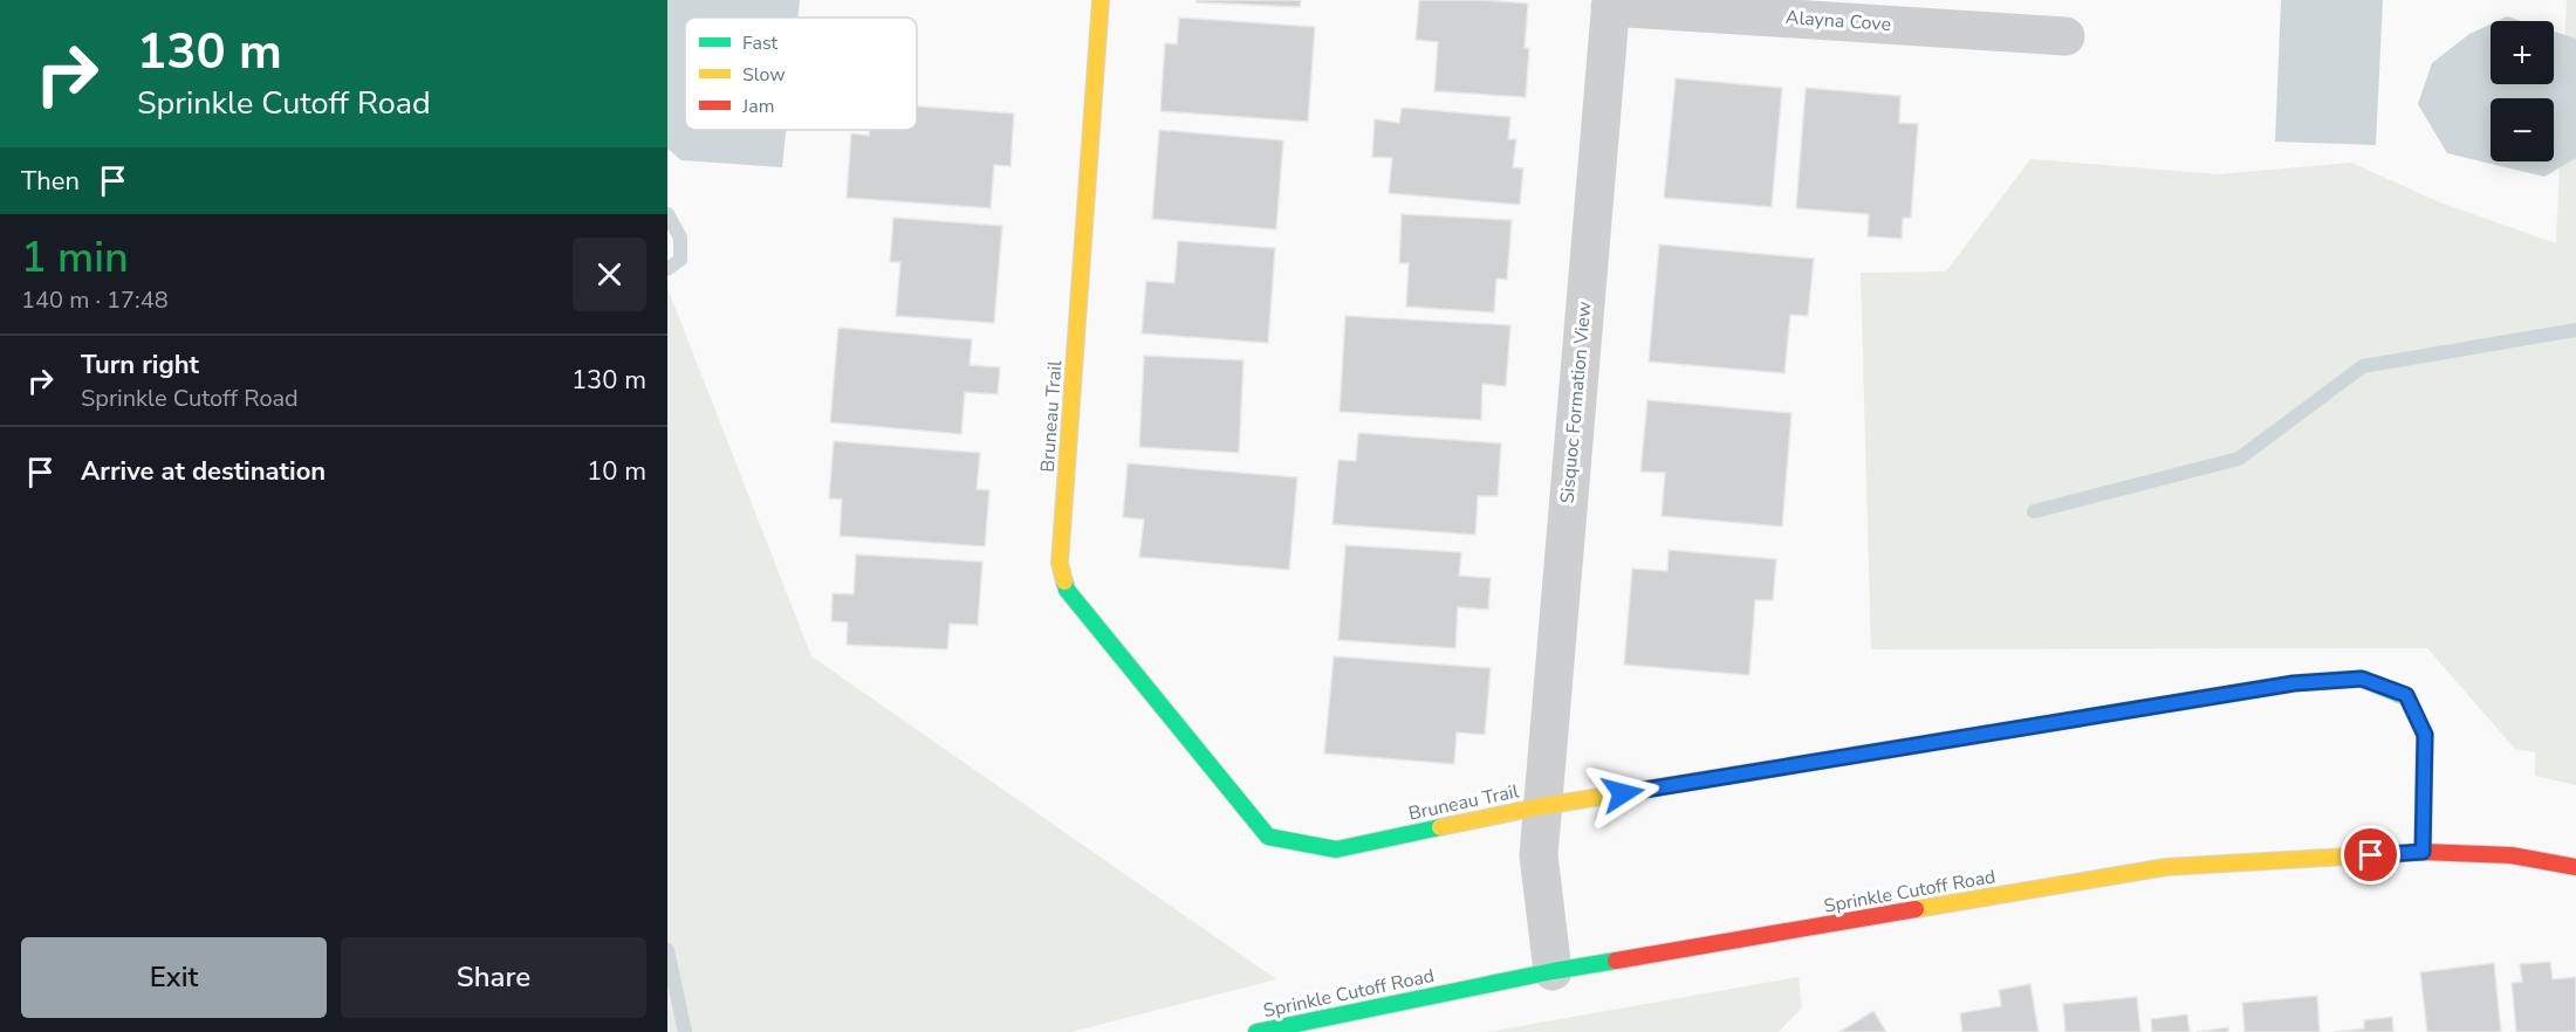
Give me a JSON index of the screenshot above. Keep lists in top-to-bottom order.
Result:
{
  "streets": {
    "street": [
      "Alayna Cove",
      "Sisquoc Formation View",
      "Bruneau Trail",
      "Sprinkle Cutoff Road"
    ]
  },
  "crossings": [
    ["Alayna Cove", "Sisquoc Formation View"],
    ["Sisquoc Formation View", "Bruneau Trail"],
    ["Sisquoc Formation View", "Sprinkle Cutoff Road"],
    ["Bruneau Trail", "Sprinkle Cutoff Road"]
  ],
  "legend": ["Fast", "Slow", "Jam"],
  "page": {
    "turn": ["130 m", "Sprinkle Cutoff Road"],
    "map_buttons": ["+", "−"],
    "then": "Then",
    "heading": ["1 min", "140 m · 17:48"],
    "list": [
      {
        "name": "Turn right",
        "note": "Sprinkle Cutoff Road",
        "value": "130 m"
      },
      {
        "name": "Arrive at destination",
        "value": "10 m"
      }
    ],
    "buttons": ["Exit", "Share"]
  }
}
